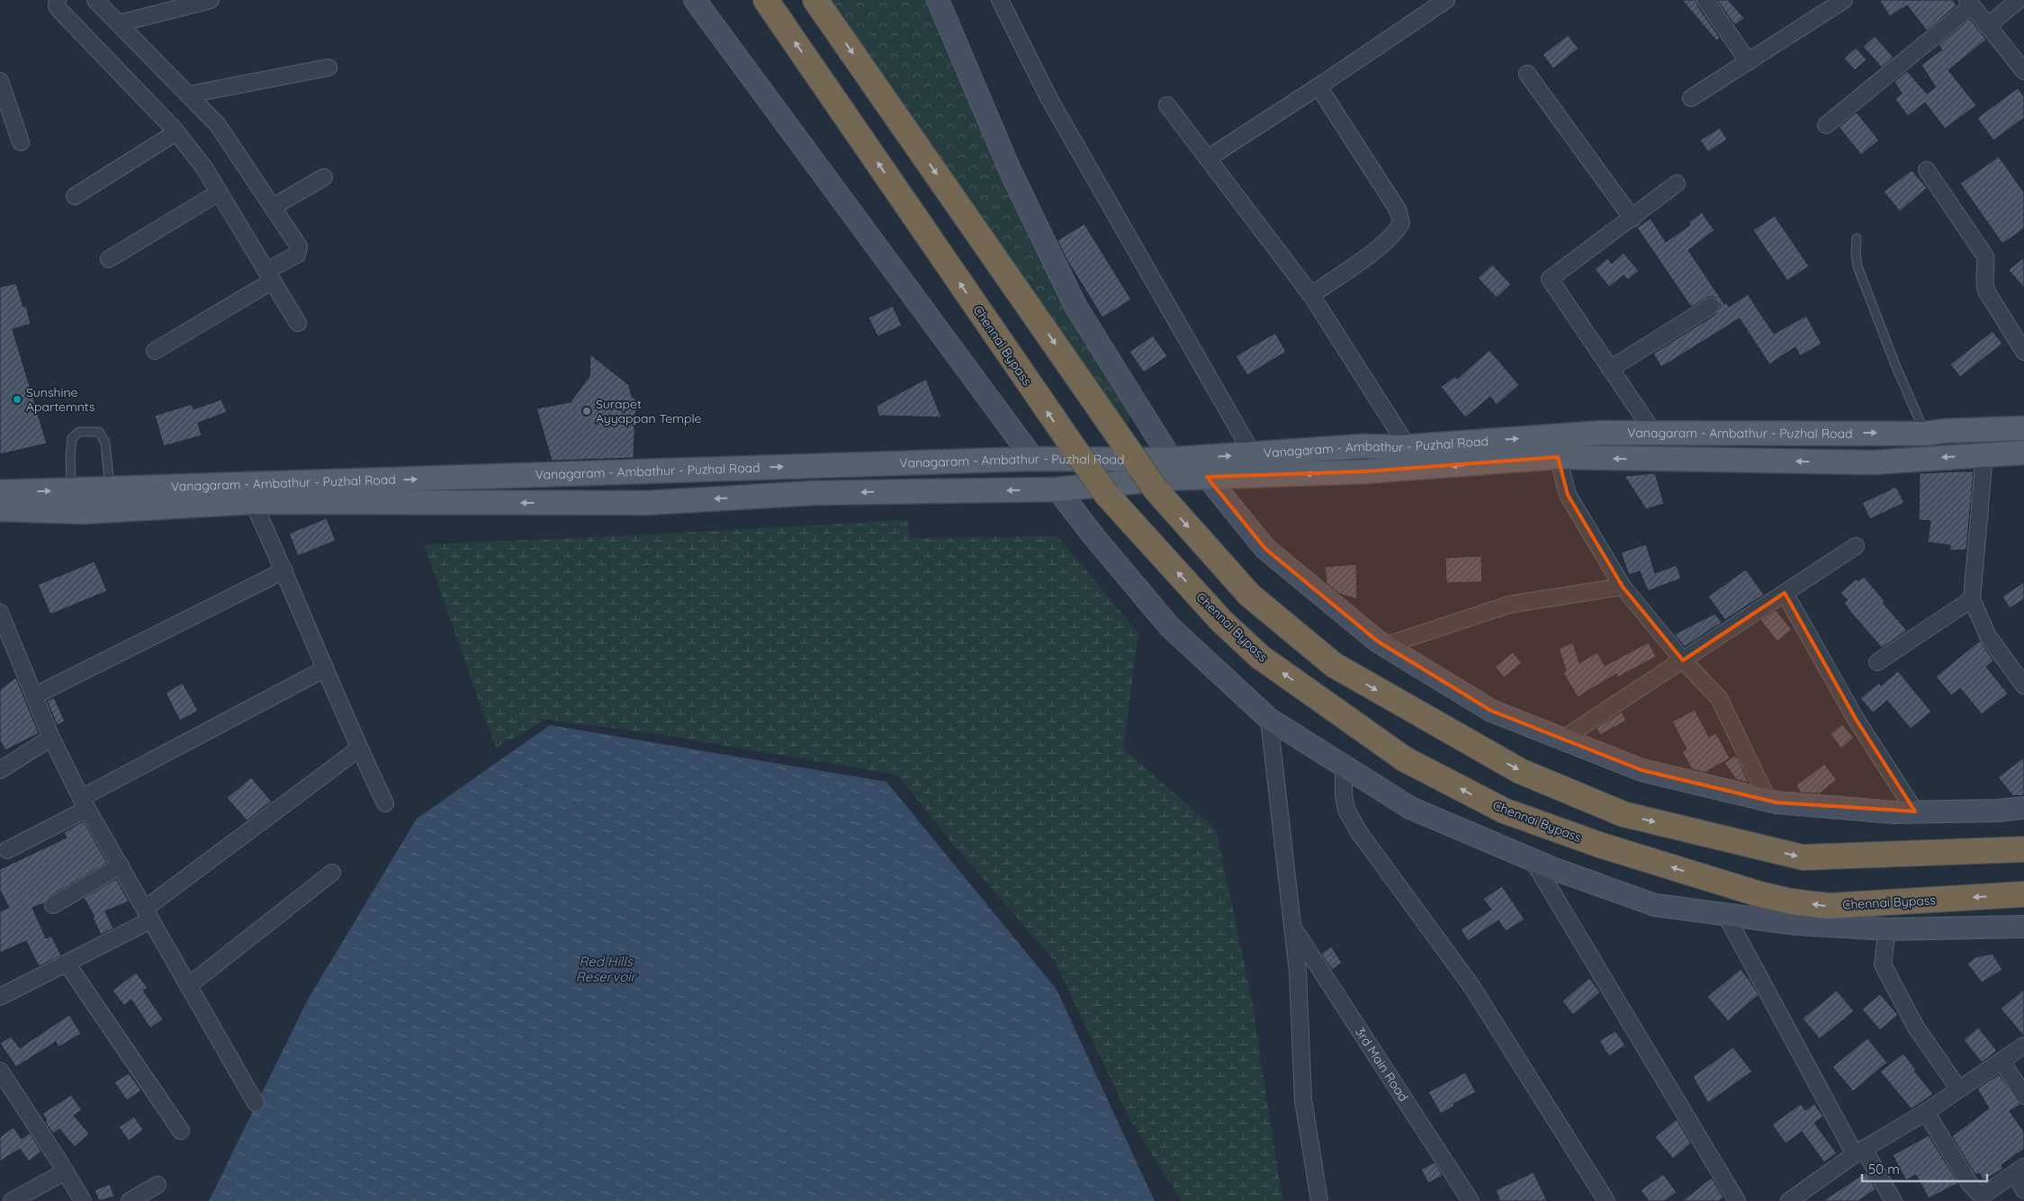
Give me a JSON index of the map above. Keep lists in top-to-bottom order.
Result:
{
  "streets": {
    "highway": ["Chennai Bypass"],
    "main road": ["Vanagaram - Ambathur - Puzhal Road"],
    "street": ["3rd Main Road"]
  },
  "water": ["Red Hills Reservoir"],
  "places": ["Sunshine Apartemnts", "Surapet Ayyappan Temple"],
  "scale_bar": "50 m"
}
